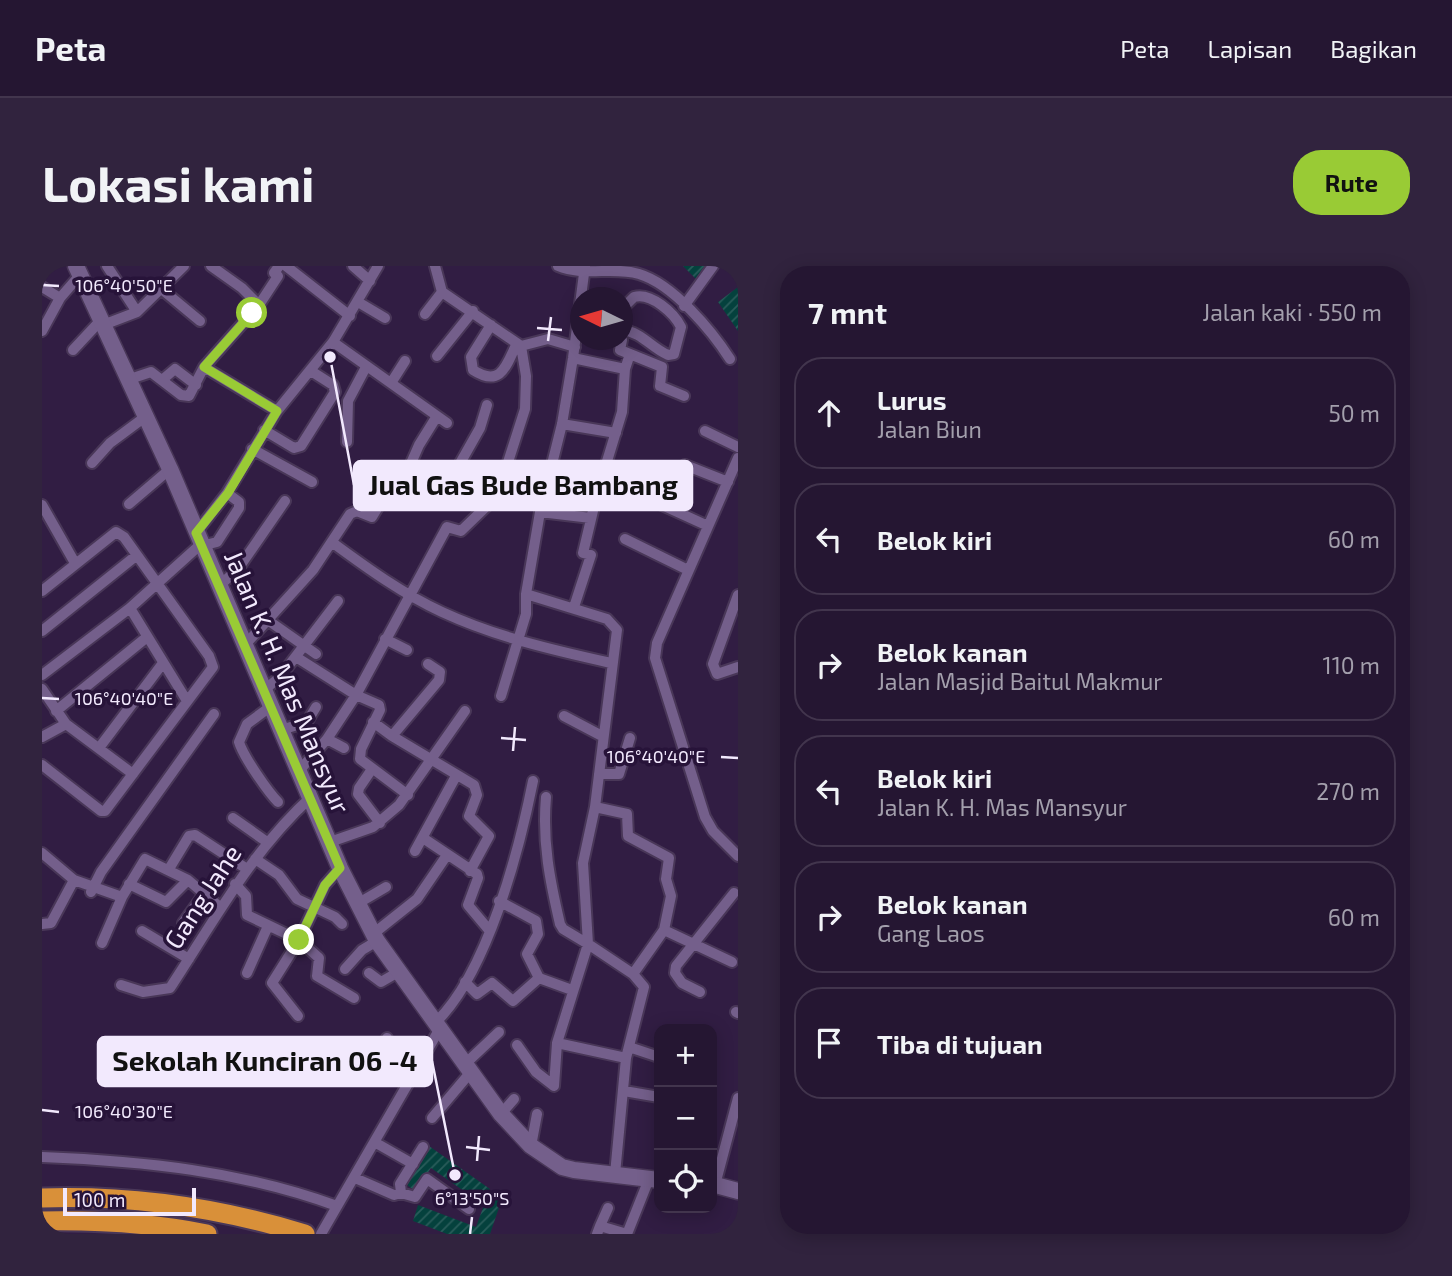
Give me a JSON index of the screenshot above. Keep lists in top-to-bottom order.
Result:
{
  "streets": {
    "street": ["Jalan K. H. Mas Mansyur", "Gang Jahe"]
  },
  "crossings": [
    ["Jalan K. H. Mas Mansyur", "Gang Jahe"]
  ],
  "places": ["Jual Gas Bude Bambang", "Sekolah Kunciran 06 -4"],
  "scale_bar": "100 m",
  "north": "left",
  "page": {
    "header": "Peta",
    "nav": ["Peta", "Lapisan", "Bagikan"],
    "buttons": "Rute",
    "title": "Lokasi kami",
    "heading": ["7 mnt", "Jalan kaki · 550 m"],
    "list": [
      ["Lurus", "Jalan Biun", "50 m"],
      ["Belok kiri", "60 m"],
      ["Belok kanan", "Jalan Masjid Baitul Makmur", "110 m"],
      ["Belok kiri", "Jalan K. H. Mas Mansyur", "270 m"],
      ["Belok kanan", "Gang Laos", "60 m"],
      "Tiba di tujuan"
    ],
    "map_buttons": ["+", "−"],
    "scale": "100 m"
  },
  "coordinates": [
    "106°40'50\"E",
    "106°40'40\"E",
    "106°40'30\"E",
    "6°13'50\"S"
  ]
}
